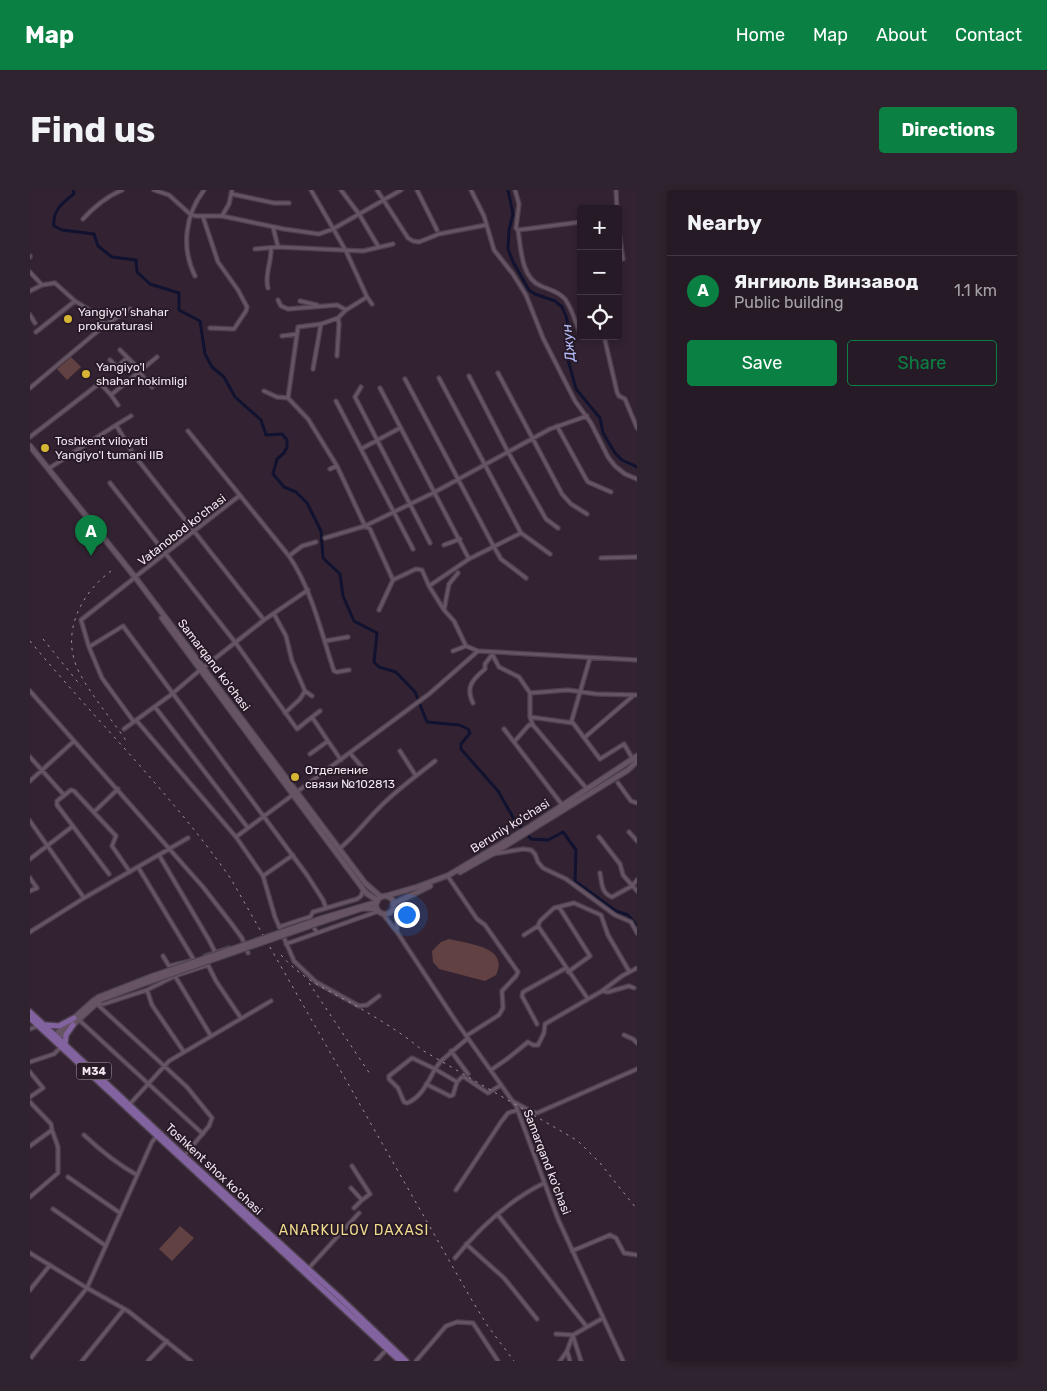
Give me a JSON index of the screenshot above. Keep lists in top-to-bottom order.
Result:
{
  "streets": {
    "main road": [
      "Samarqand ko'chasi",
      "Beruniy ko'chasi",
      "M34",
      "Toshkent shox ko'chasi"
    ],
    "street": ["Vatanobod ko'chasi"]
  },
  "crossings": [
    ["Vatanobod ko'chasi", "Samarqand ko'chasi"],
    ["Vatanobod ko'chasi", "Beruniy ko'chasi"],
    ["Samarqand ko'chasi", "Beruniy ko'chasi"],
    ["Beruniy ko'chasi", "Toshkent shox ko'chasi"]
  ],
  "districts": ["ANARKULOV DAXASI"],
  "water": ["Джун"],
  "places": [
    "Yangiyo'l shahar prokuraturasi",
    "Yangiyo'l shahar hokimligi",
    "Toshkent viloyati Yangiyo'l tumani IIB",
    "Отделение связи №102813"
  ],
  "page": {
    "header": "Map",
    "nav": [
      "Home",
      "Map",
      "About",
      "Contact"
    ],
    "buttons": [
      "Directions",
      ["Save", "Share"]
    ],
    "title": "Find us",
    "heading": "Nearby",
    "map_buttons": ["+", "−"],
    "list": [
      {
        "mark": "A",
        "name": "Янгиюль Винзавод",
        "note": "Public building",
        "value": "1.1 km"
      }
    ],
    "pins": "A"
  }
}
